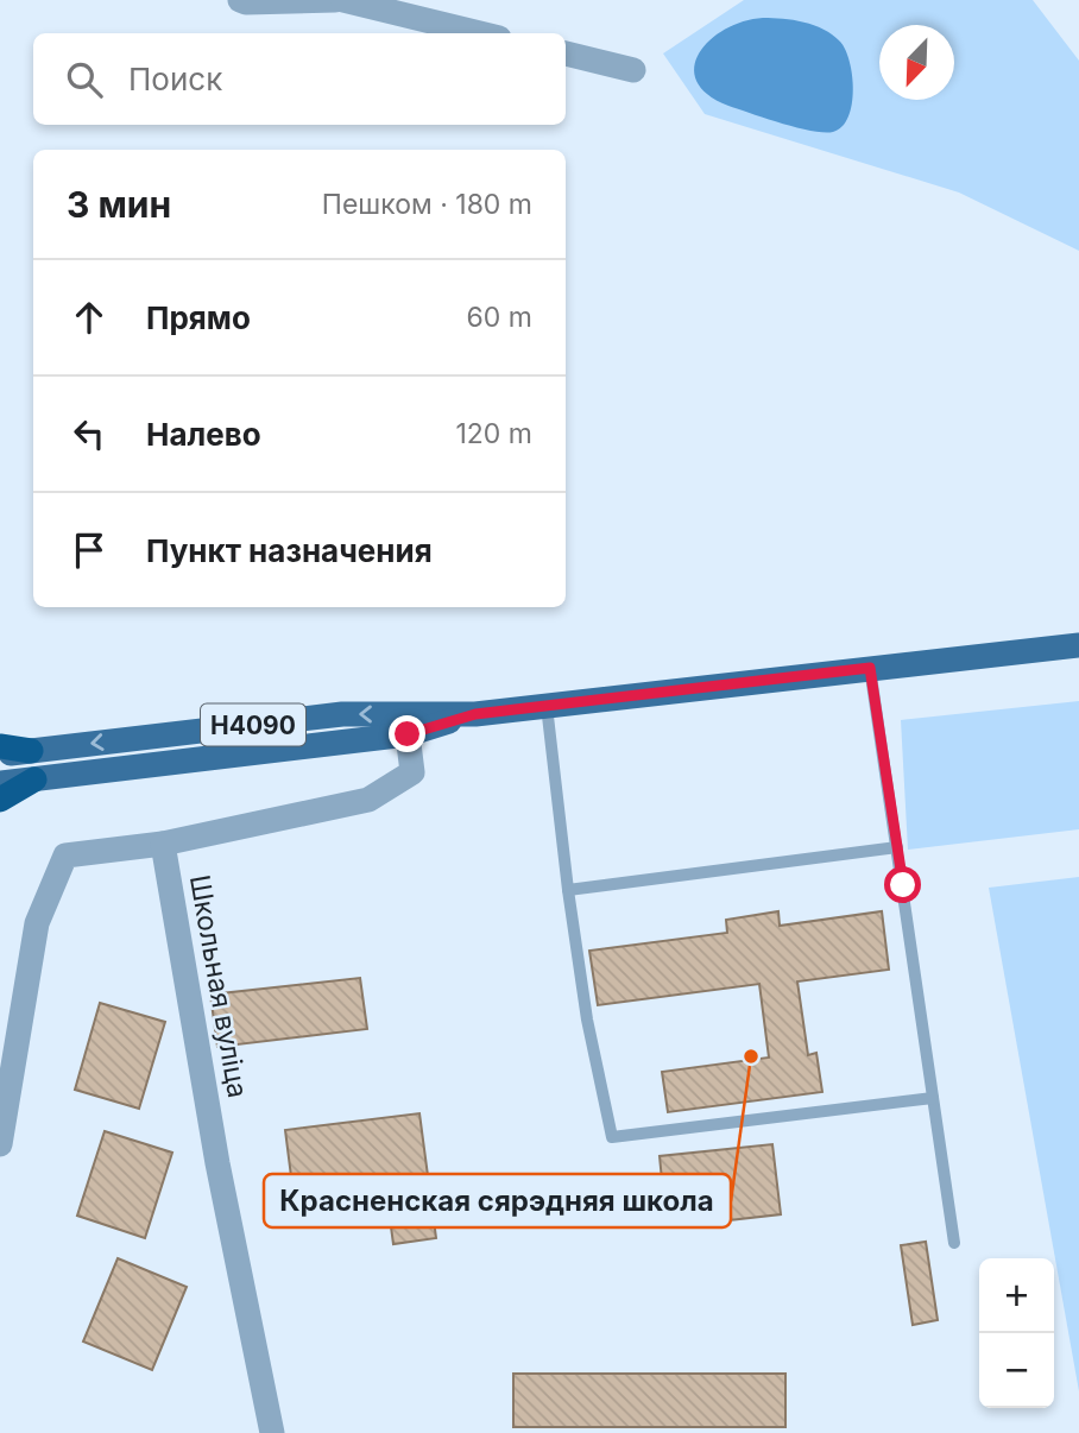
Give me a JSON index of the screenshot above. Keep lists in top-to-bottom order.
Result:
{
  "streets": {
    "main road": ["Н4090"],
    "street": ["Школьная вуліца"]
  },
  "crossings": [
    ["Н4090", "Школьная вуліца"]
  ],
  "places": ["Красненская сярэдняя школа"],
  "north": "bottom left",
  "page": {
    "search": "Поиск",
    "heading": ["3 мин", "Пешком · 180 m"],
    "list": [
      ["Прямо", "60 m"],
      ["Налево", "120 m"],
      "Пункт назначения"
    ],
    "map_buttons": ["+", "−"]
  }
}
